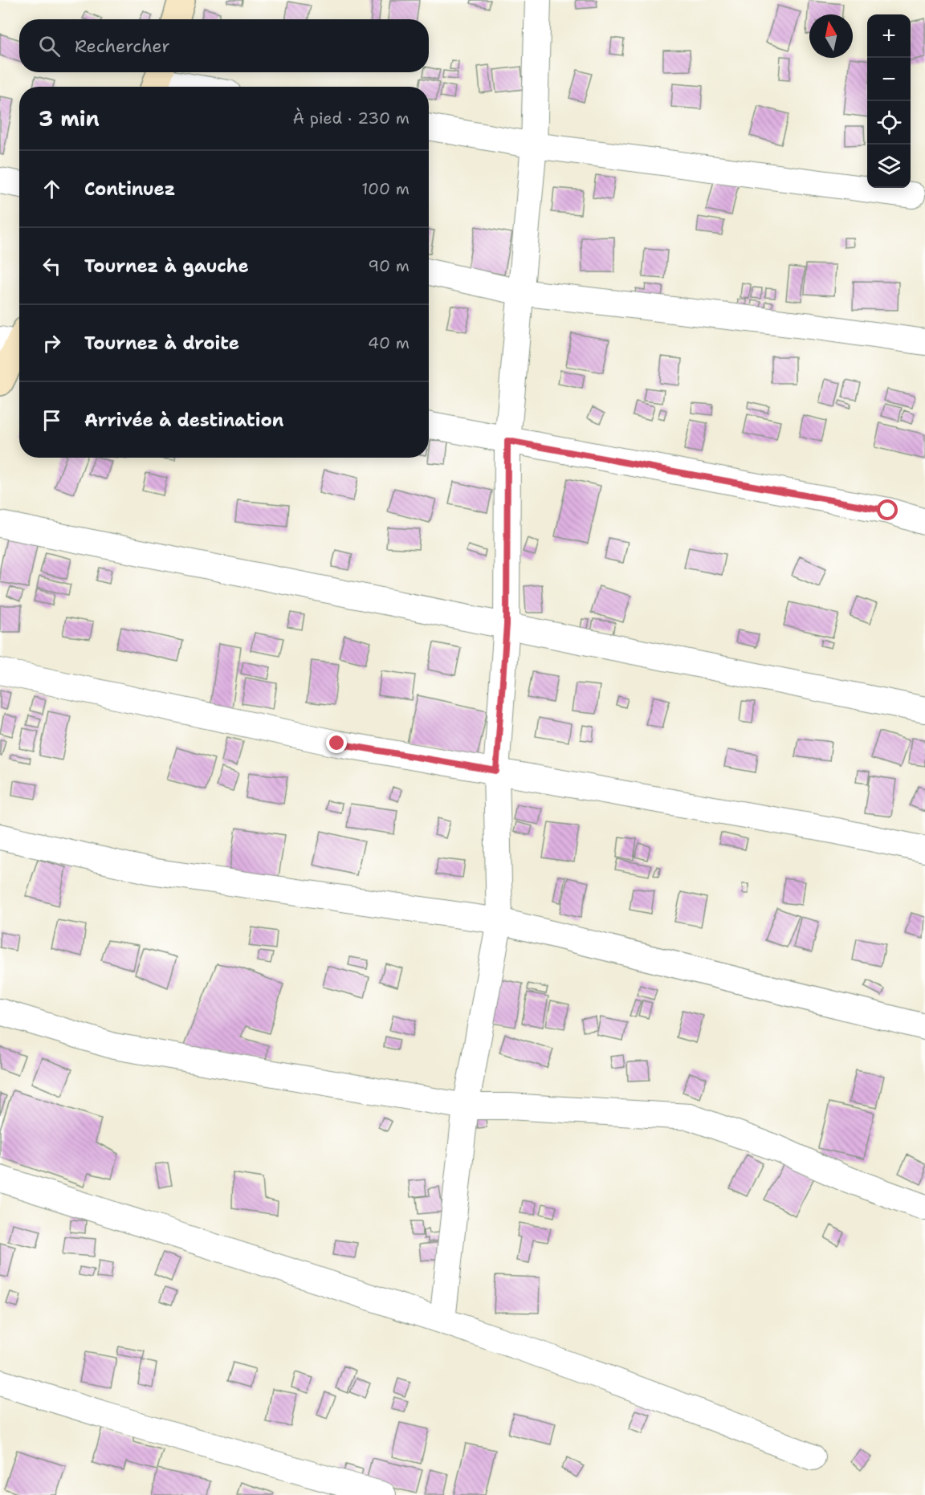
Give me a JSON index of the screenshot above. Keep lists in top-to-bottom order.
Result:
{
  "north": "top",
  "page": {
    "map_buttons": ["+", "−"],
    "search": "Rechercher",
    "heading": ["3 min", "À pied · 230 m"],
    "list": [
      ["Continuez", "100 m"],
      ["Tournez à gauche", "90 m"],
      ["Tournez à droite", "40 m"],
      "Arrivée à destination"
    ]
  }
}
